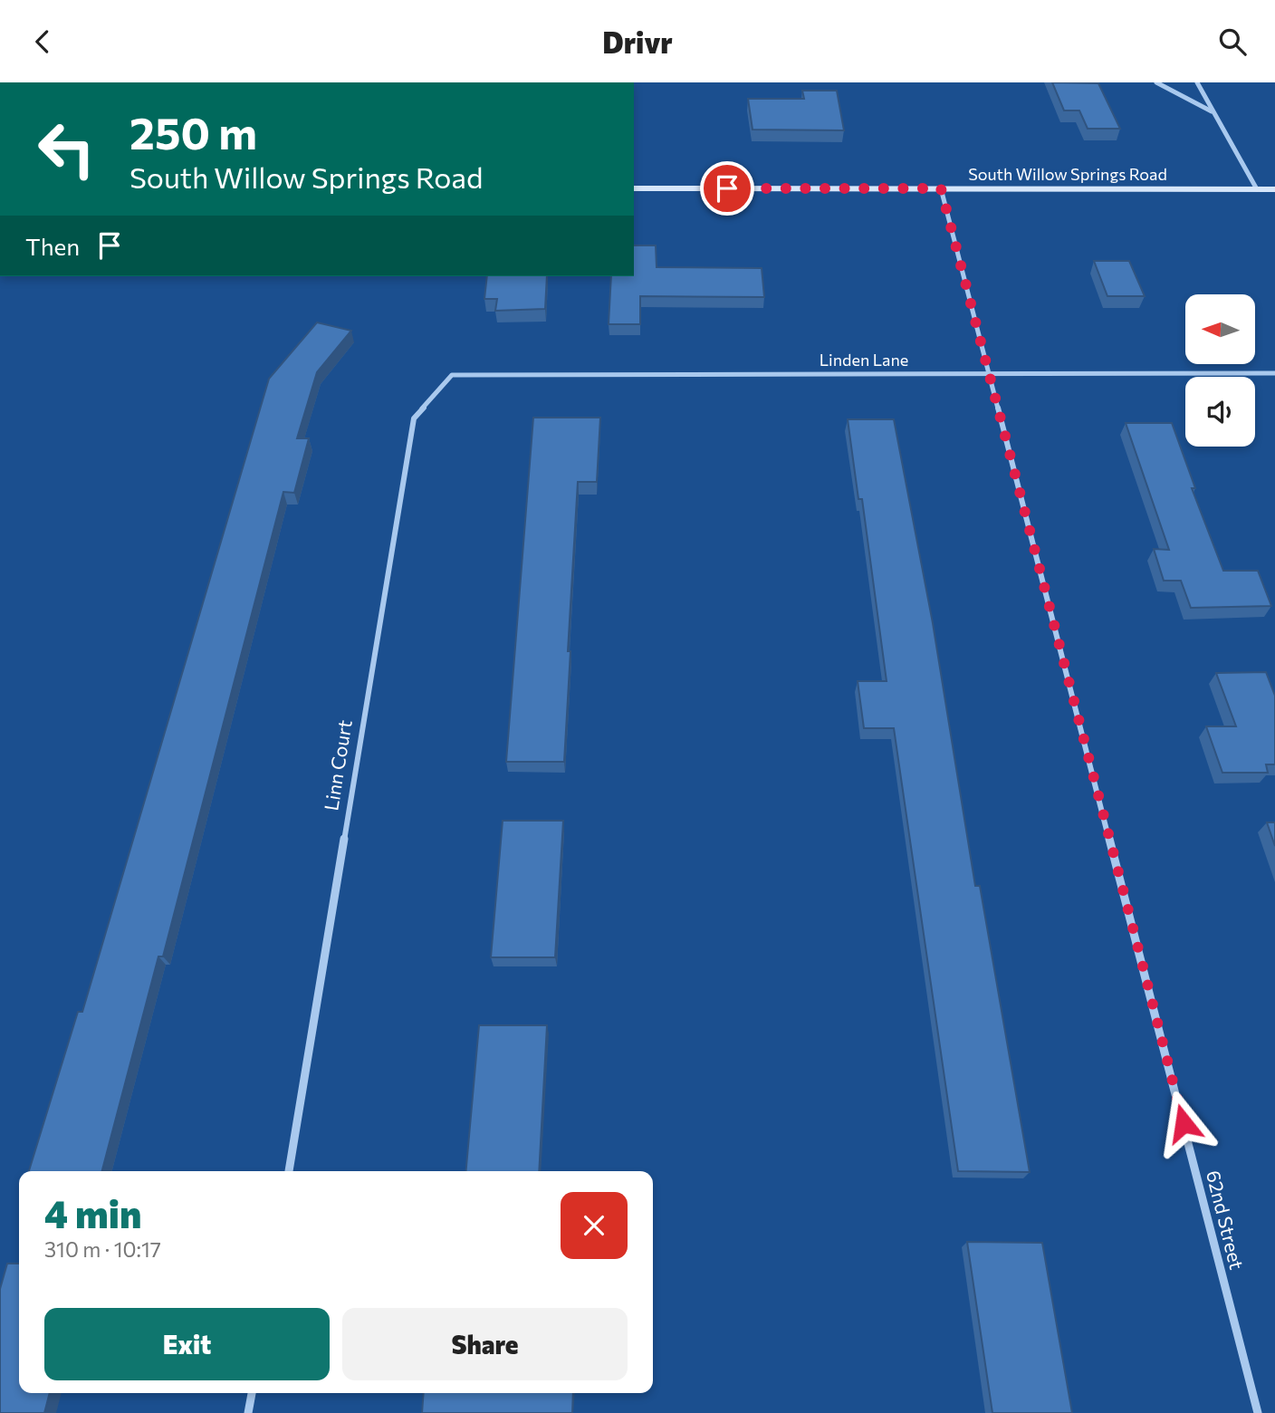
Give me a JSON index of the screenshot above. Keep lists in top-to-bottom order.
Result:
{
  "streets": {
    "street": [
      "South Willow Springs Road",
      "Linden Lane",
      "Linn Court",
      "62nd Street"
    ]
  },
  "crossings": [
    ["South Willow Springs Road", "62nd Street"],
    ["Linden Lane", "Linn Court"],
    ["Linden Lane", "62nd Street"]
  ],
  "north": "left",
  "page": {
    "header": "Drivr",
    "turn": ["250 m", "South Willow Springs Road"],
    "then": "Then",
    "heading": ["4 min", "310 m · 10:17"],
    "buttons": ["Exit", "Share"]
  }
}
